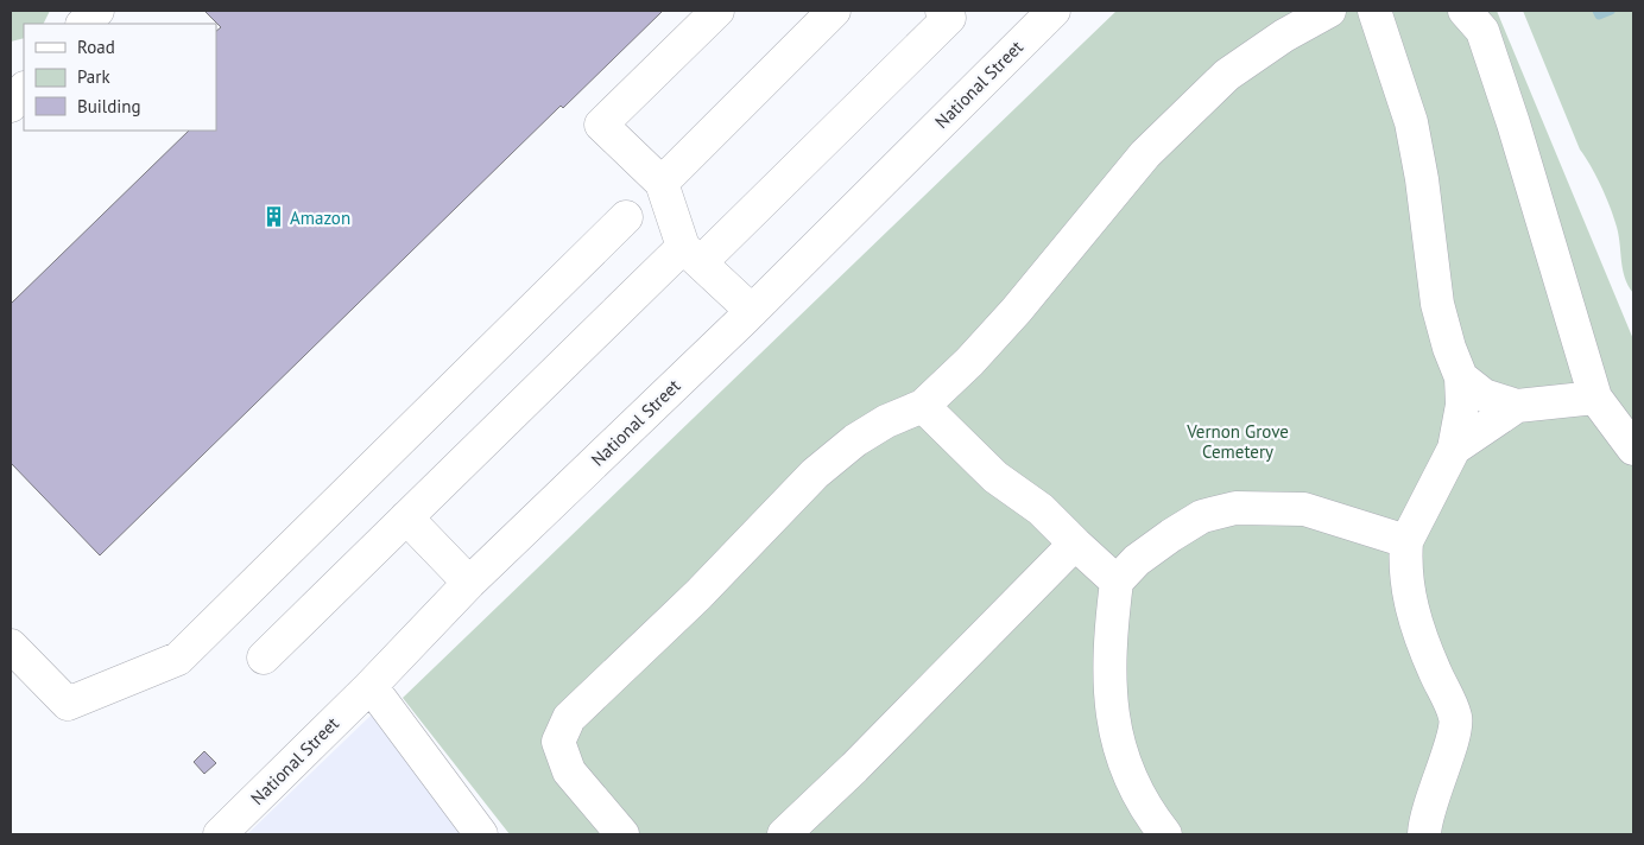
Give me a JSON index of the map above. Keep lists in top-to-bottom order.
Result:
{
  "streets": {
    "street": ["National Street"]
  },
  "parks": ["Vernon Grove Cemetery"],
  "places": {
    "building": ["Amazon"]
  },
  "legend": ["Road", "Park", "Building"]
}
